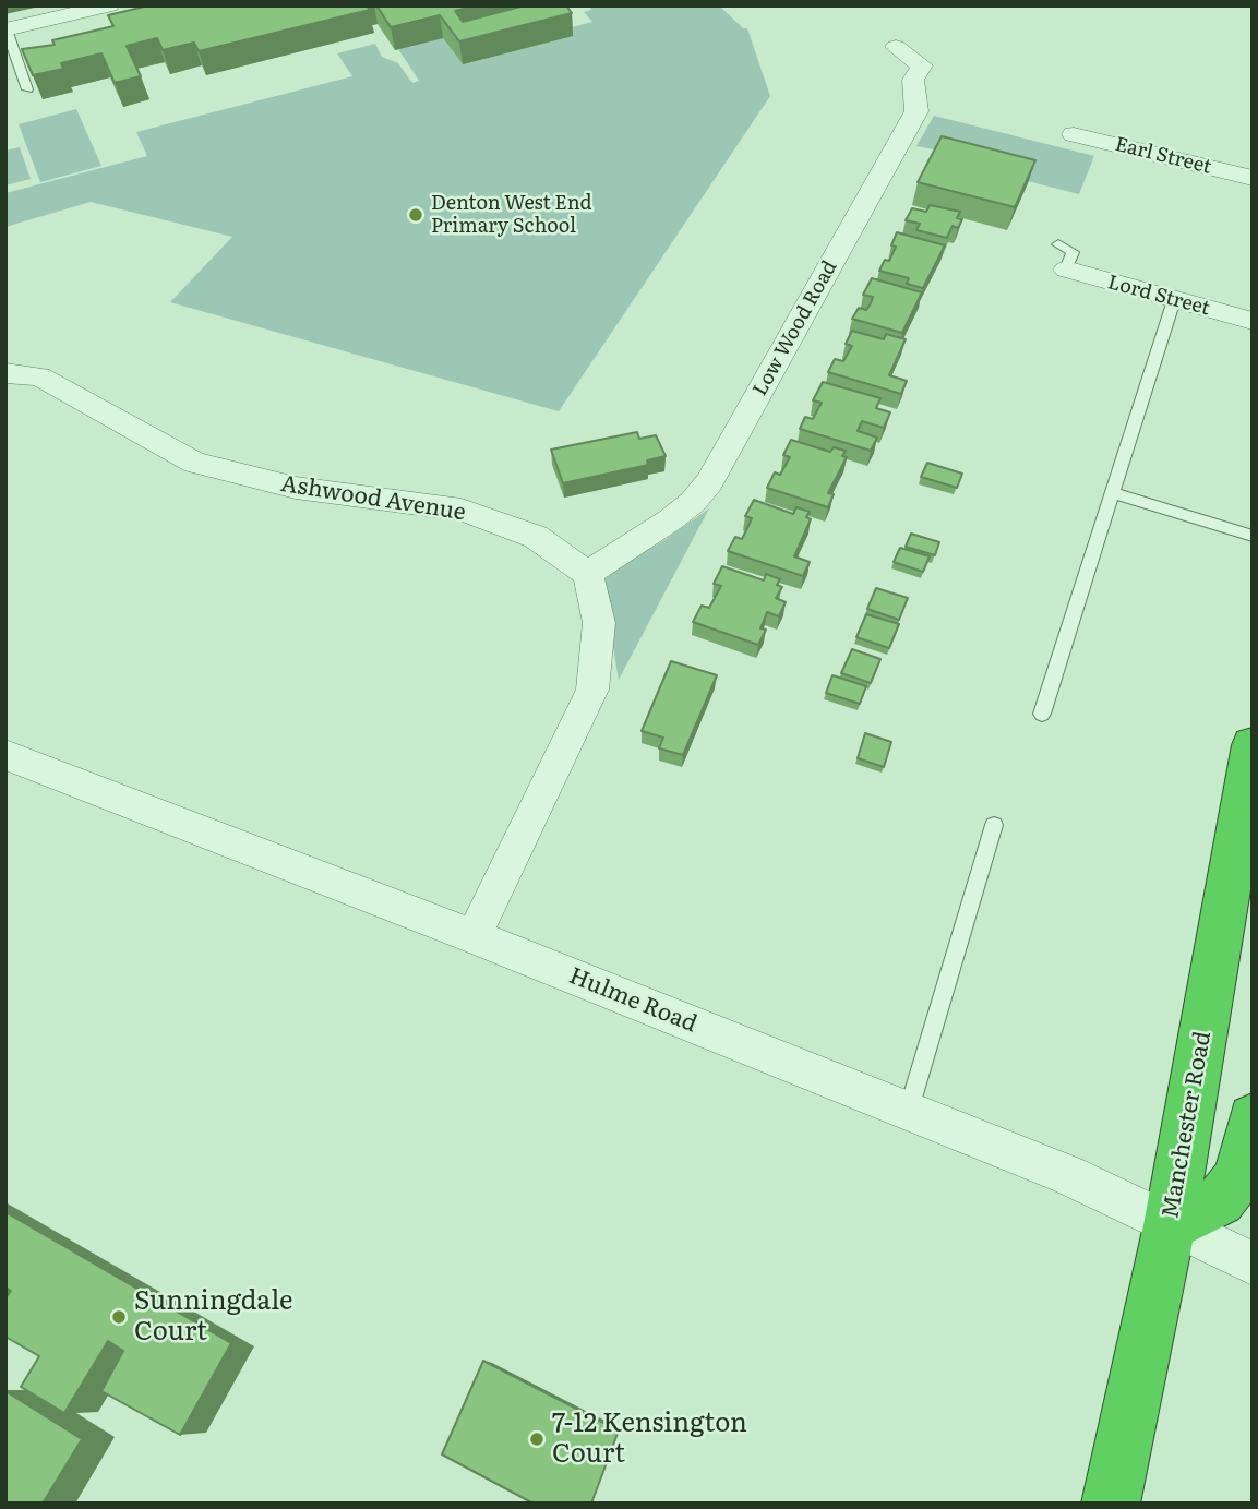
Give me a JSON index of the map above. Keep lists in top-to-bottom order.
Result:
{
  "streets": {
    "highway": ["Manchester Road"],
    "street": [
      "Earl Street",
      "Lord Street",
      "Low Wood Road",
      "Ashwood Avenue",
      "Hulme Road"
    ]
  },
  "crossings": [
    ["Low Wood Road", "Ashwood Avenue"],
    ["Hulme Road", "Manchester Road"]
  ],
  "places": ["Denton West End Primary School", "Sunningdale Court", "7-12 Kensington Court"]
}
